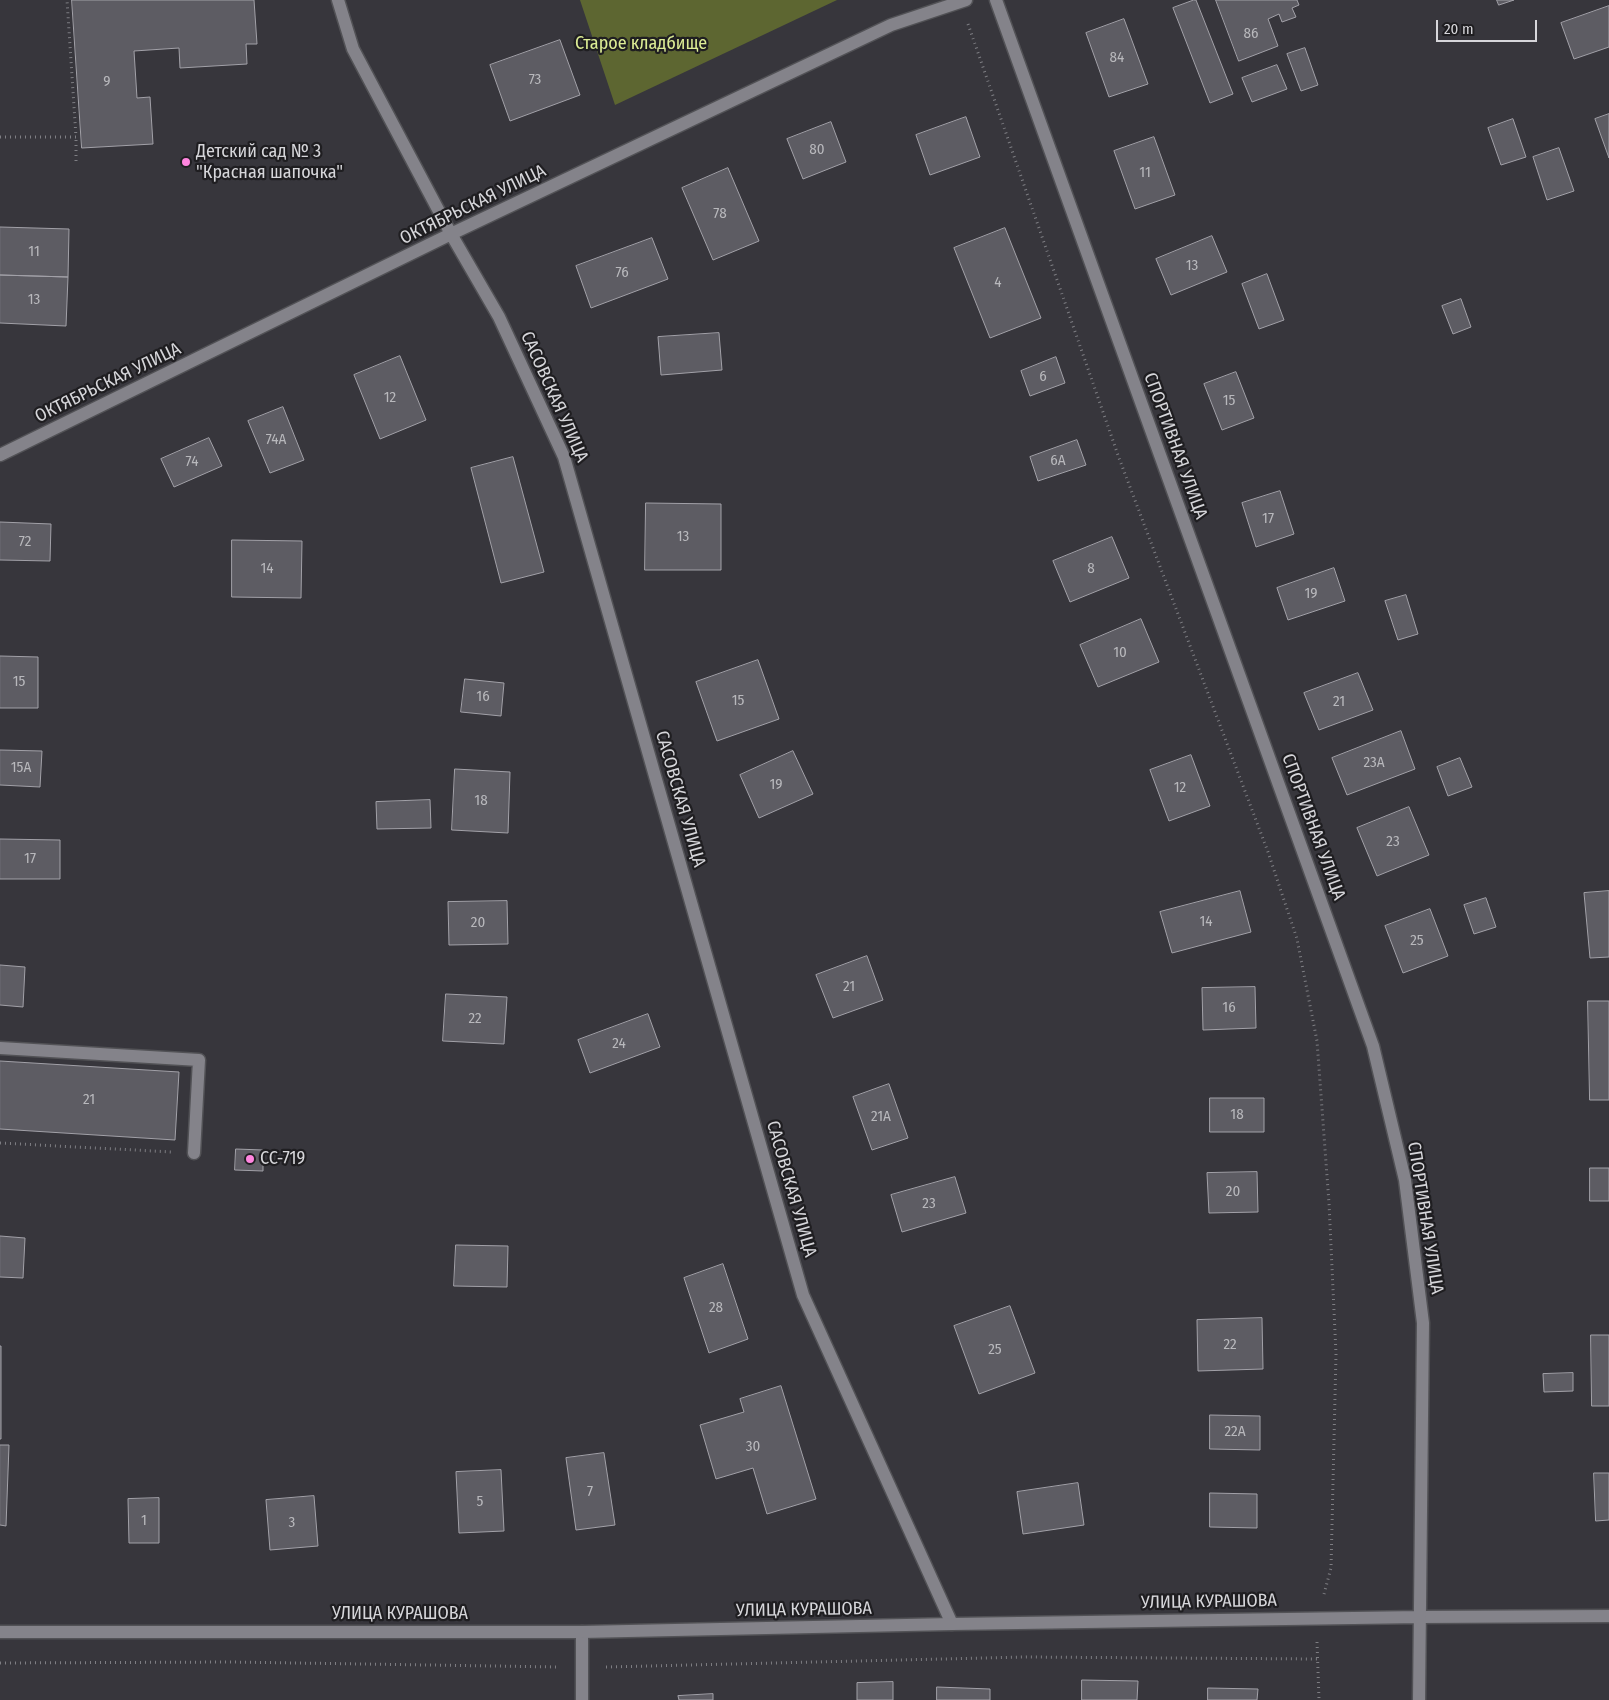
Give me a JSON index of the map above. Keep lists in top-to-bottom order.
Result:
{
  "streets": {
    "street": [
      "ОКТЯБРЬСКАЯ УЛИЦА",
      "САСОВСКАЯ УЛИЦА",
      "СПОРТИВНАЯ УЛИЦА",
      "УЛИЦА КУРАШОВА"
    ]
  },
  "crossings": [
    ["ОКТЯБРЬСКАЯ УЛИЦА", "САСОВСКАЯ УЛИЦА"],
    ["САСОВСКАЯ УЛИЦА", "УЛИЦА КУРАШОВА"],
    ["СПОРТИВНАЯ УЛИЦА", "УЛИЦА КУРАШОВА"]
  ],
  "parks": ["Старое кладбище"],
  "places": ["Детский сад № 3 \"Красная шапочка\"", "СС-719"],
  "house_numbers": [
    "86",
    "84",
    "73",
    "9",
    "80",
    "11",
    "78",
    "11",
    "13",
    "76",
    "4",
    "13",
    "6",
    "12",
    "15",
    "74А",
    "6А",
    "74",
    "17",
    "13",
    "72",
    "14",
    "8",
    "19",
    "10",
    "15",
    "16",
    "15",
    "21",
    "23А",
    "15А",
    "19",
    "12",
    "18",
    "23",
    "17",
    "14",
    "20",
    "25",
    "21",
    "16",
    "22",
    "24",
    "21",
    "18",
    "21А",
    "20",
    "23",
    "28",
    "22",
    "25",
    "22А",
    "30",
    "7",
    "5",
    "1",
    "3"
  ],
  "scale_bar": "20 m"
}
